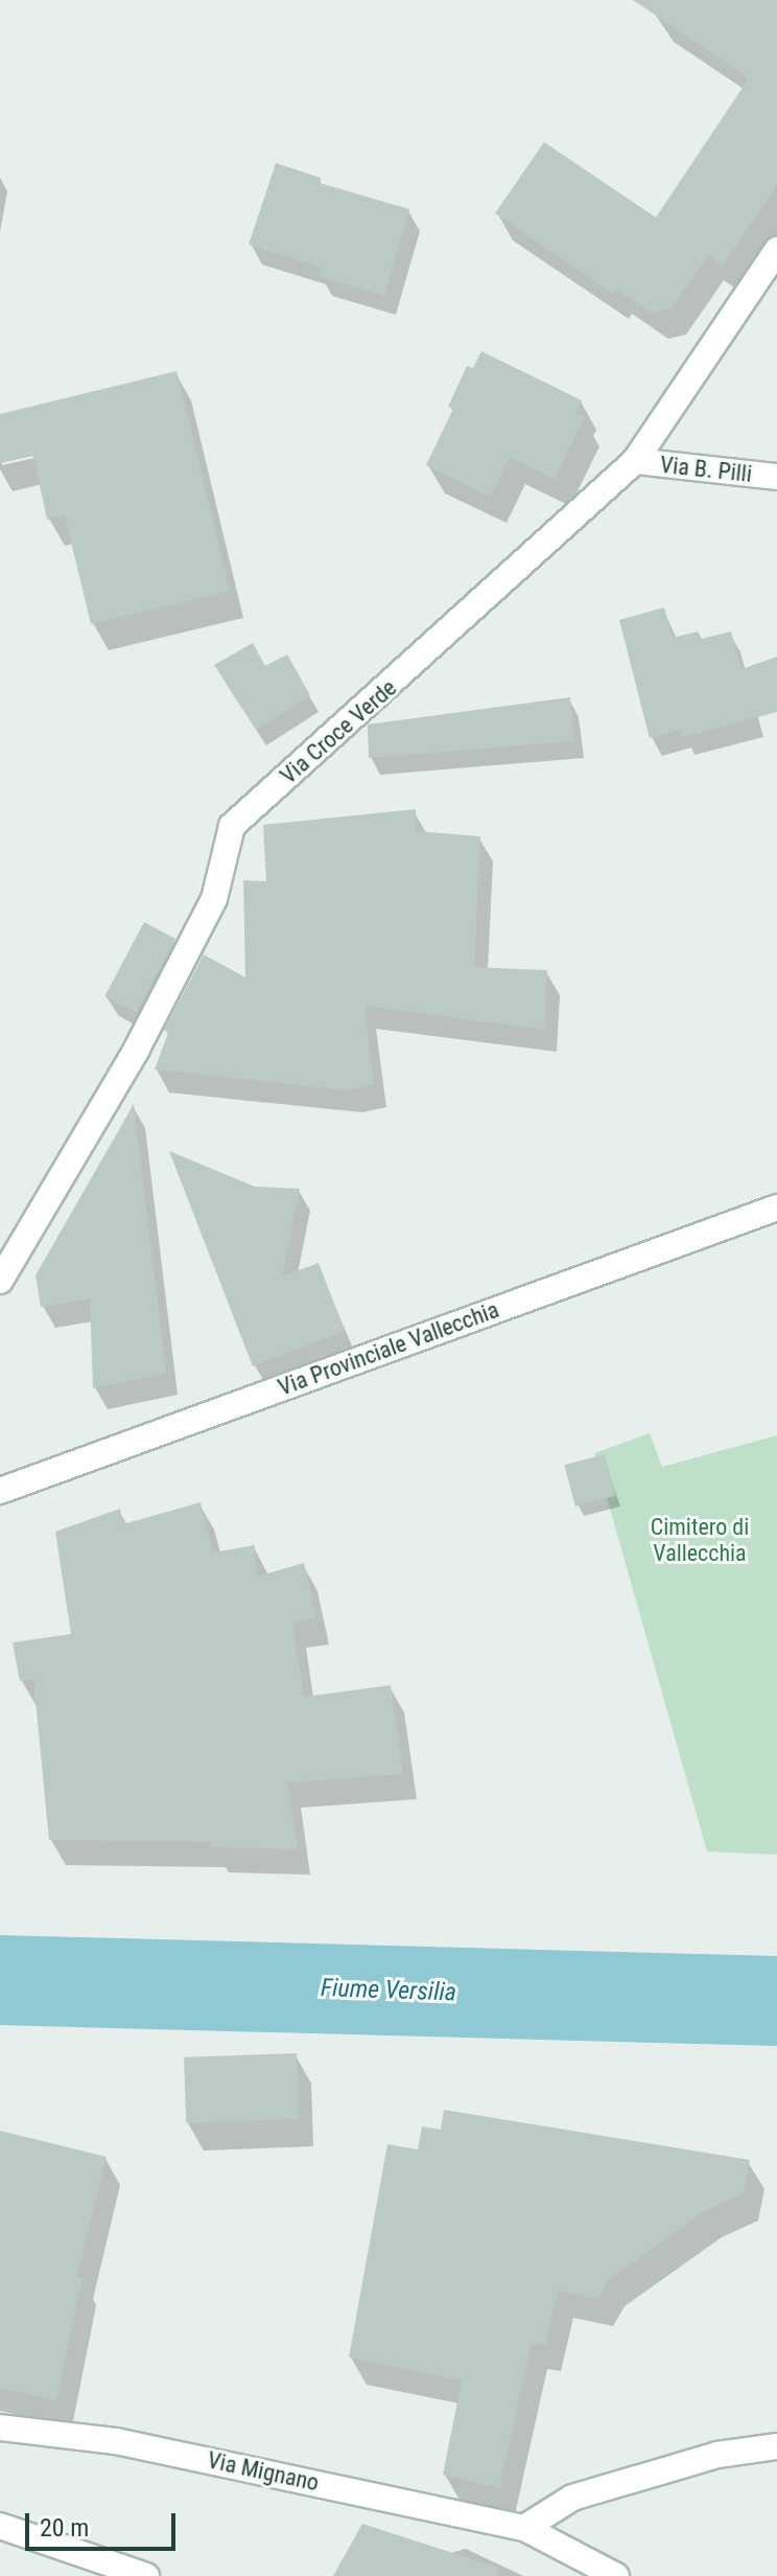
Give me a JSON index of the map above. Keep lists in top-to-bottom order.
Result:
{
  "streets": {
    "street": [
      "Via B. Pilli",
      "Via Croce Verde",
      "Via Provinciale Vallecchia",
      "Via Mignano"
    ]
  },
  "crossings": [
    ["Via B. Pilli", "Via Croce Verde"]
  ],
  "water": ["Fiume Versilia"],
  "parks": ["Cimitero di Vallecchia"],
  "scale_bar": "20 m"
}
